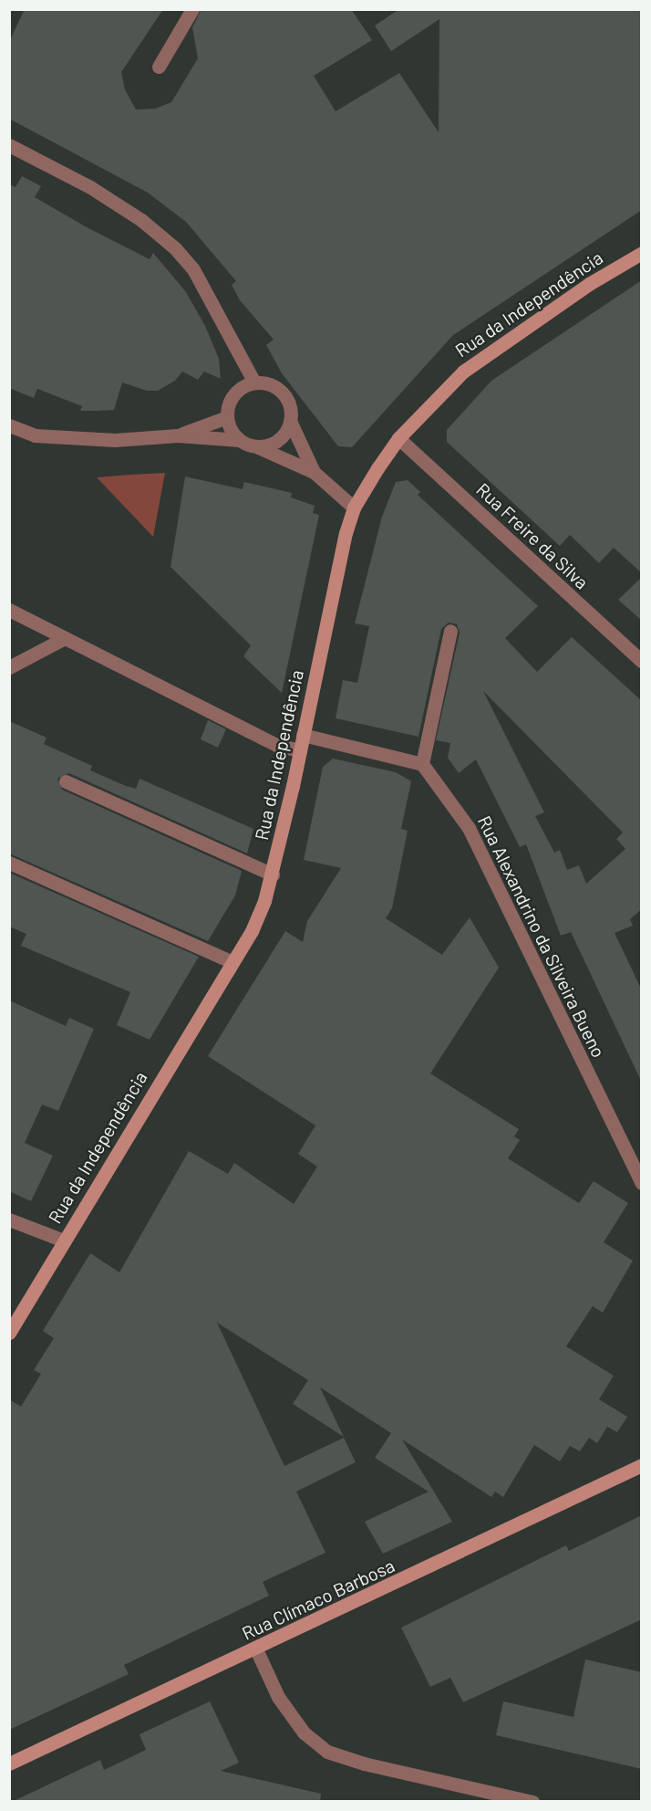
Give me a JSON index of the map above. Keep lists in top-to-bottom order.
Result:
{
  "streets": {
    "main road": ["Rua da Independência", "Rua Clímaco Barbosa"],
    "street": ["Rua Freire da Silva", "Rua Alexandrino da Silveira Bueno"]
  },
  "crossings": [
    ["Rua da Independência", "Rua Freire da Silva"]
  ]
}
